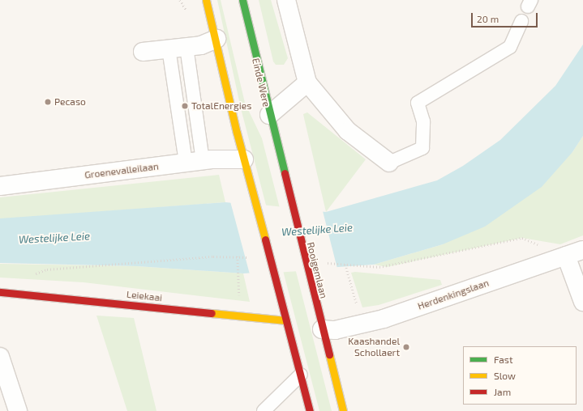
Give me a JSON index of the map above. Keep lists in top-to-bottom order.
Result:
{
  "streets": {
    "main road": ["Einde Were", "Rooigemlaan", "Leiekaai"],
    "street": ["Groenevalleilaan", "Herdenkingslaan"]
  },
  "crossings": [
    ["Einde Were", "Rooigemlaan"],
    ["Rooigemlaan", "Herdenkingslaan"]
  ],
  "water": ["Westelijke Leie"],
  "places": ["Pecaso", "TotalEnergies", "Kaashandel Schollaert"],
  "legend": ["Fast", "Slow", "Jam"],
  "scale_bar": "20 m"
}
